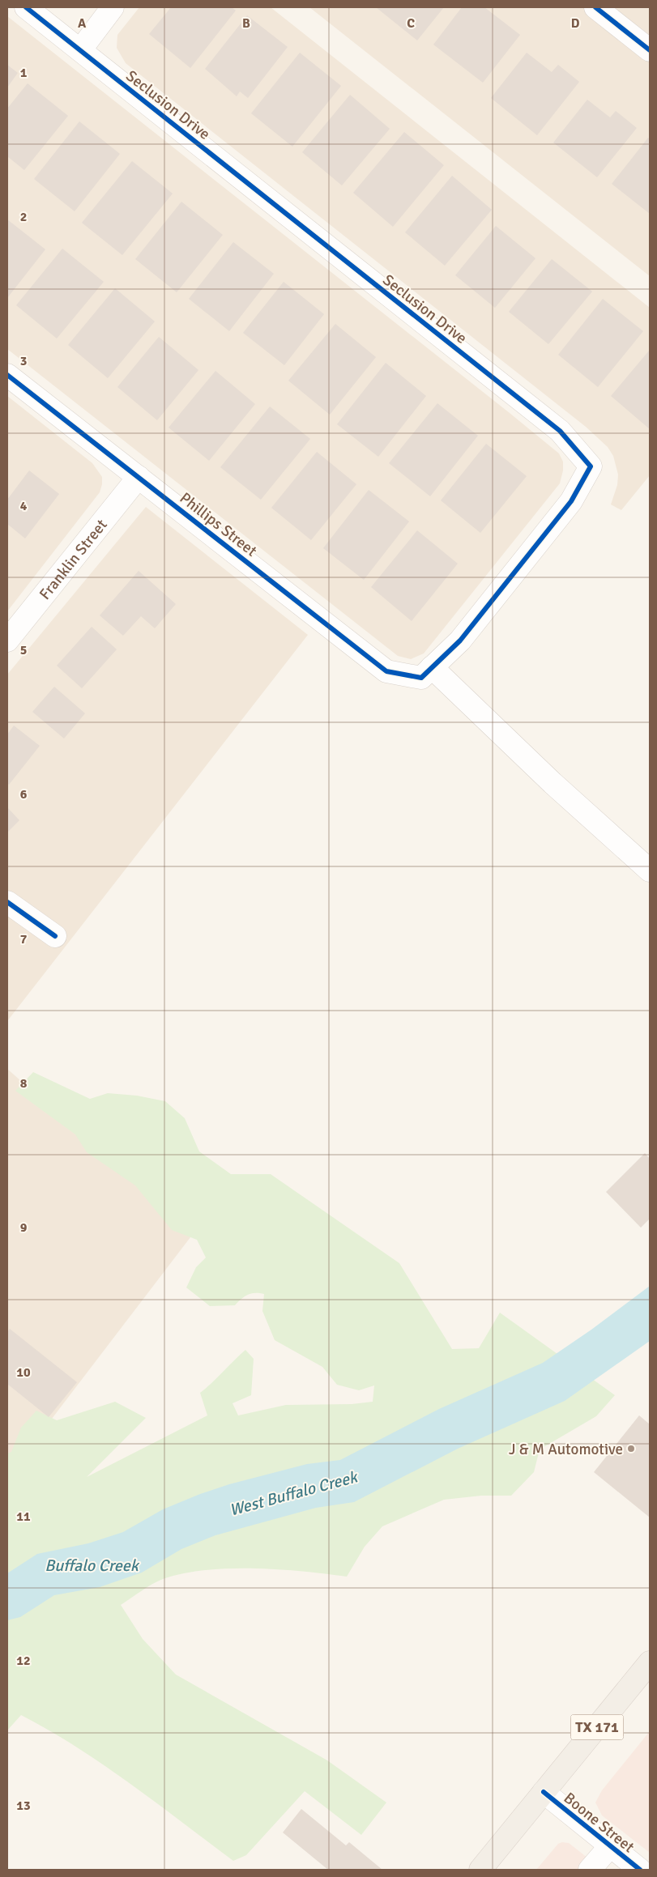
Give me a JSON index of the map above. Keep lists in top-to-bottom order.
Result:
{
  "streets": {
    "main road": ["TX 171"],
    "street": [
      "Seclusion Drive",
      "Phillips Street",
      "Franklin Street",
      "Boone Street"
    ]
  },
  "crossings": [
    ["Seclusion Drive", "Phillips Street"],
    ["Phillips Street", "Franklin Street"],
    ["TX 171", "Boone Street"]
  ],
  "water": ["West Buffalo Creek", "Buffalo Creek"],
  "places": ["J & M Automotive"],
  "grid": {
    "columns": [
      "A",
      "B",
      "C",
      "D"
    ],
    "rows": [
      "1",
      "2",
      "3",
      "4",
      "5",
      "6",
      "7",
      "8",
      "9",
      "10",
      "11",
      "12",
      "13"
    ]
  }
}
